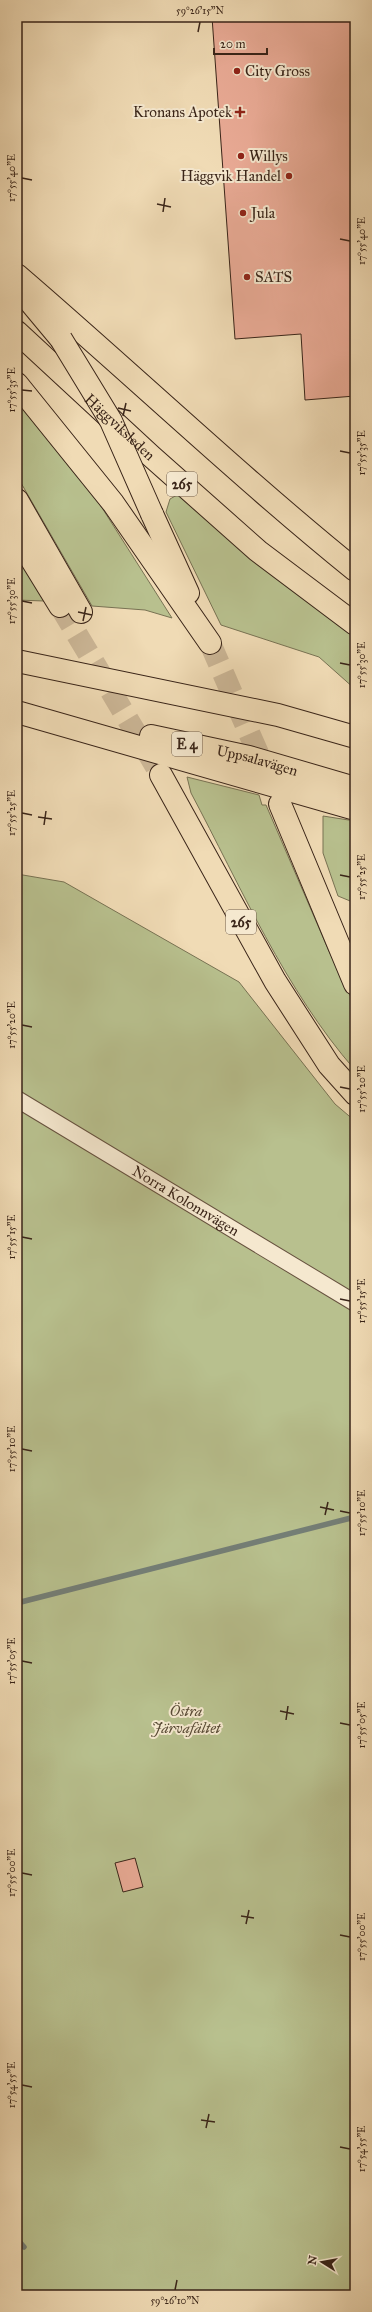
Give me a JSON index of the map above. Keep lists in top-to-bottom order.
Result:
{
  "streets": {
    "highway": [
      "Häggviksleden",
      "265",
      "E 4",
      "Uppsalavägen"
    ],
    "street": ["Norra Kolonnvägen"]
  },
  "parks": ["Östra Järvafältet"],
  "places": {
    "other": [
      "City Gross",
      "Willys",
      "Häggvik Handel",
      "Jula",
      "SATS"
    ],
    "health": ["Kronans Apotek"]
  },
  "scale_bar": "20 m",
  "north": "left",
  "coordinates": [
    "59°26'15\"N",
    "17°55'40\"E",
    "17°55'35\"E",
    "17°55'30\"E",
    "17°55'25\"E",
    "17°55'20\"E",
    "17°55'15\"E",
    "17°55'10\"E",
    "17°55'05\"E",
    "17°55'00\"E",
    "17°54'55\"E",
    "59°26'10\"N"
  ]
}
